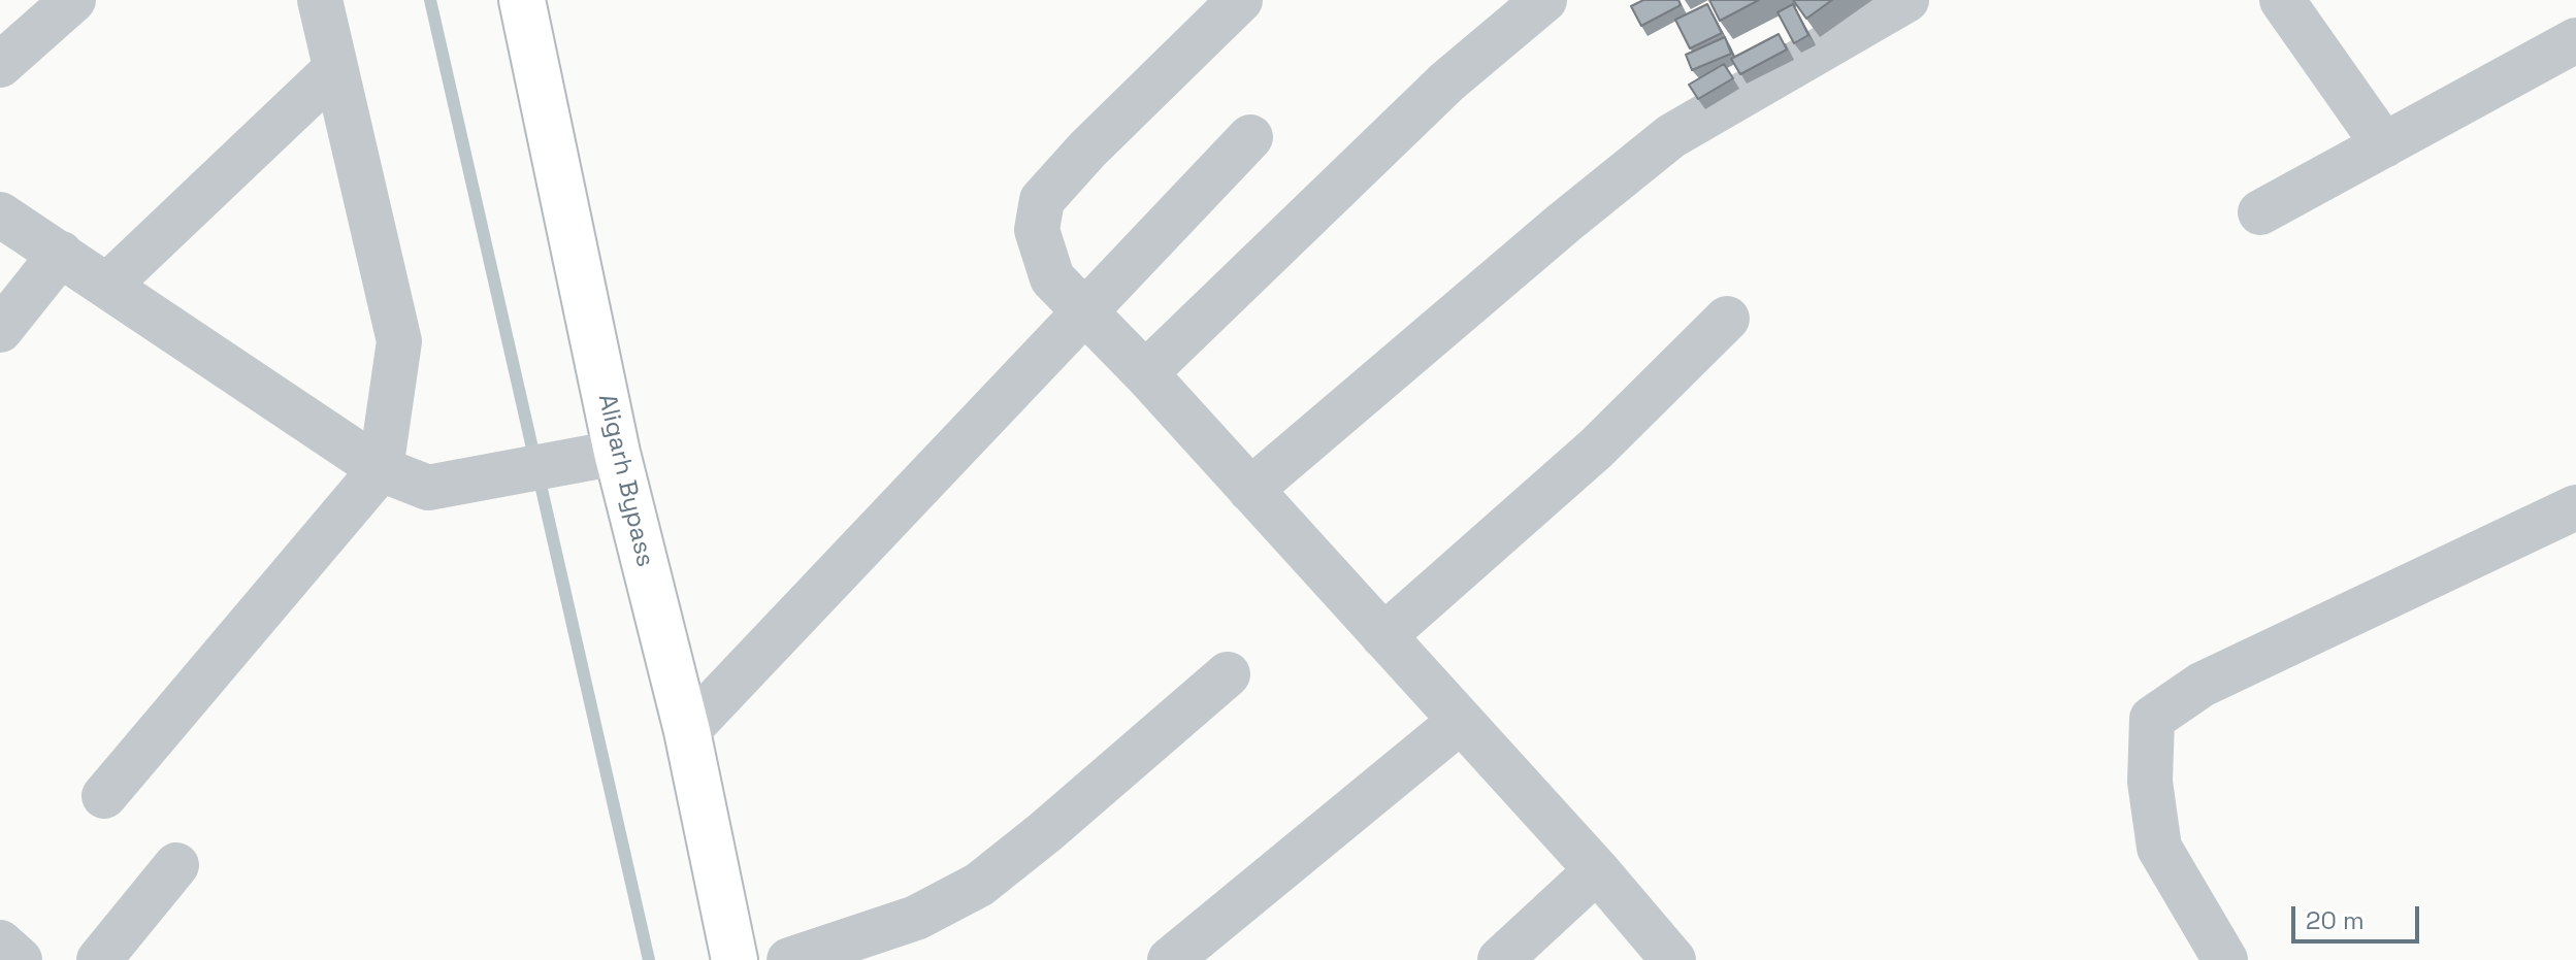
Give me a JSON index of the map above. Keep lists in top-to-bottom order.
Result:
{
  "streets": {
    "main road": ["Aligarh Bypass"]
  },
  "scale_bar": "20 m"
}
